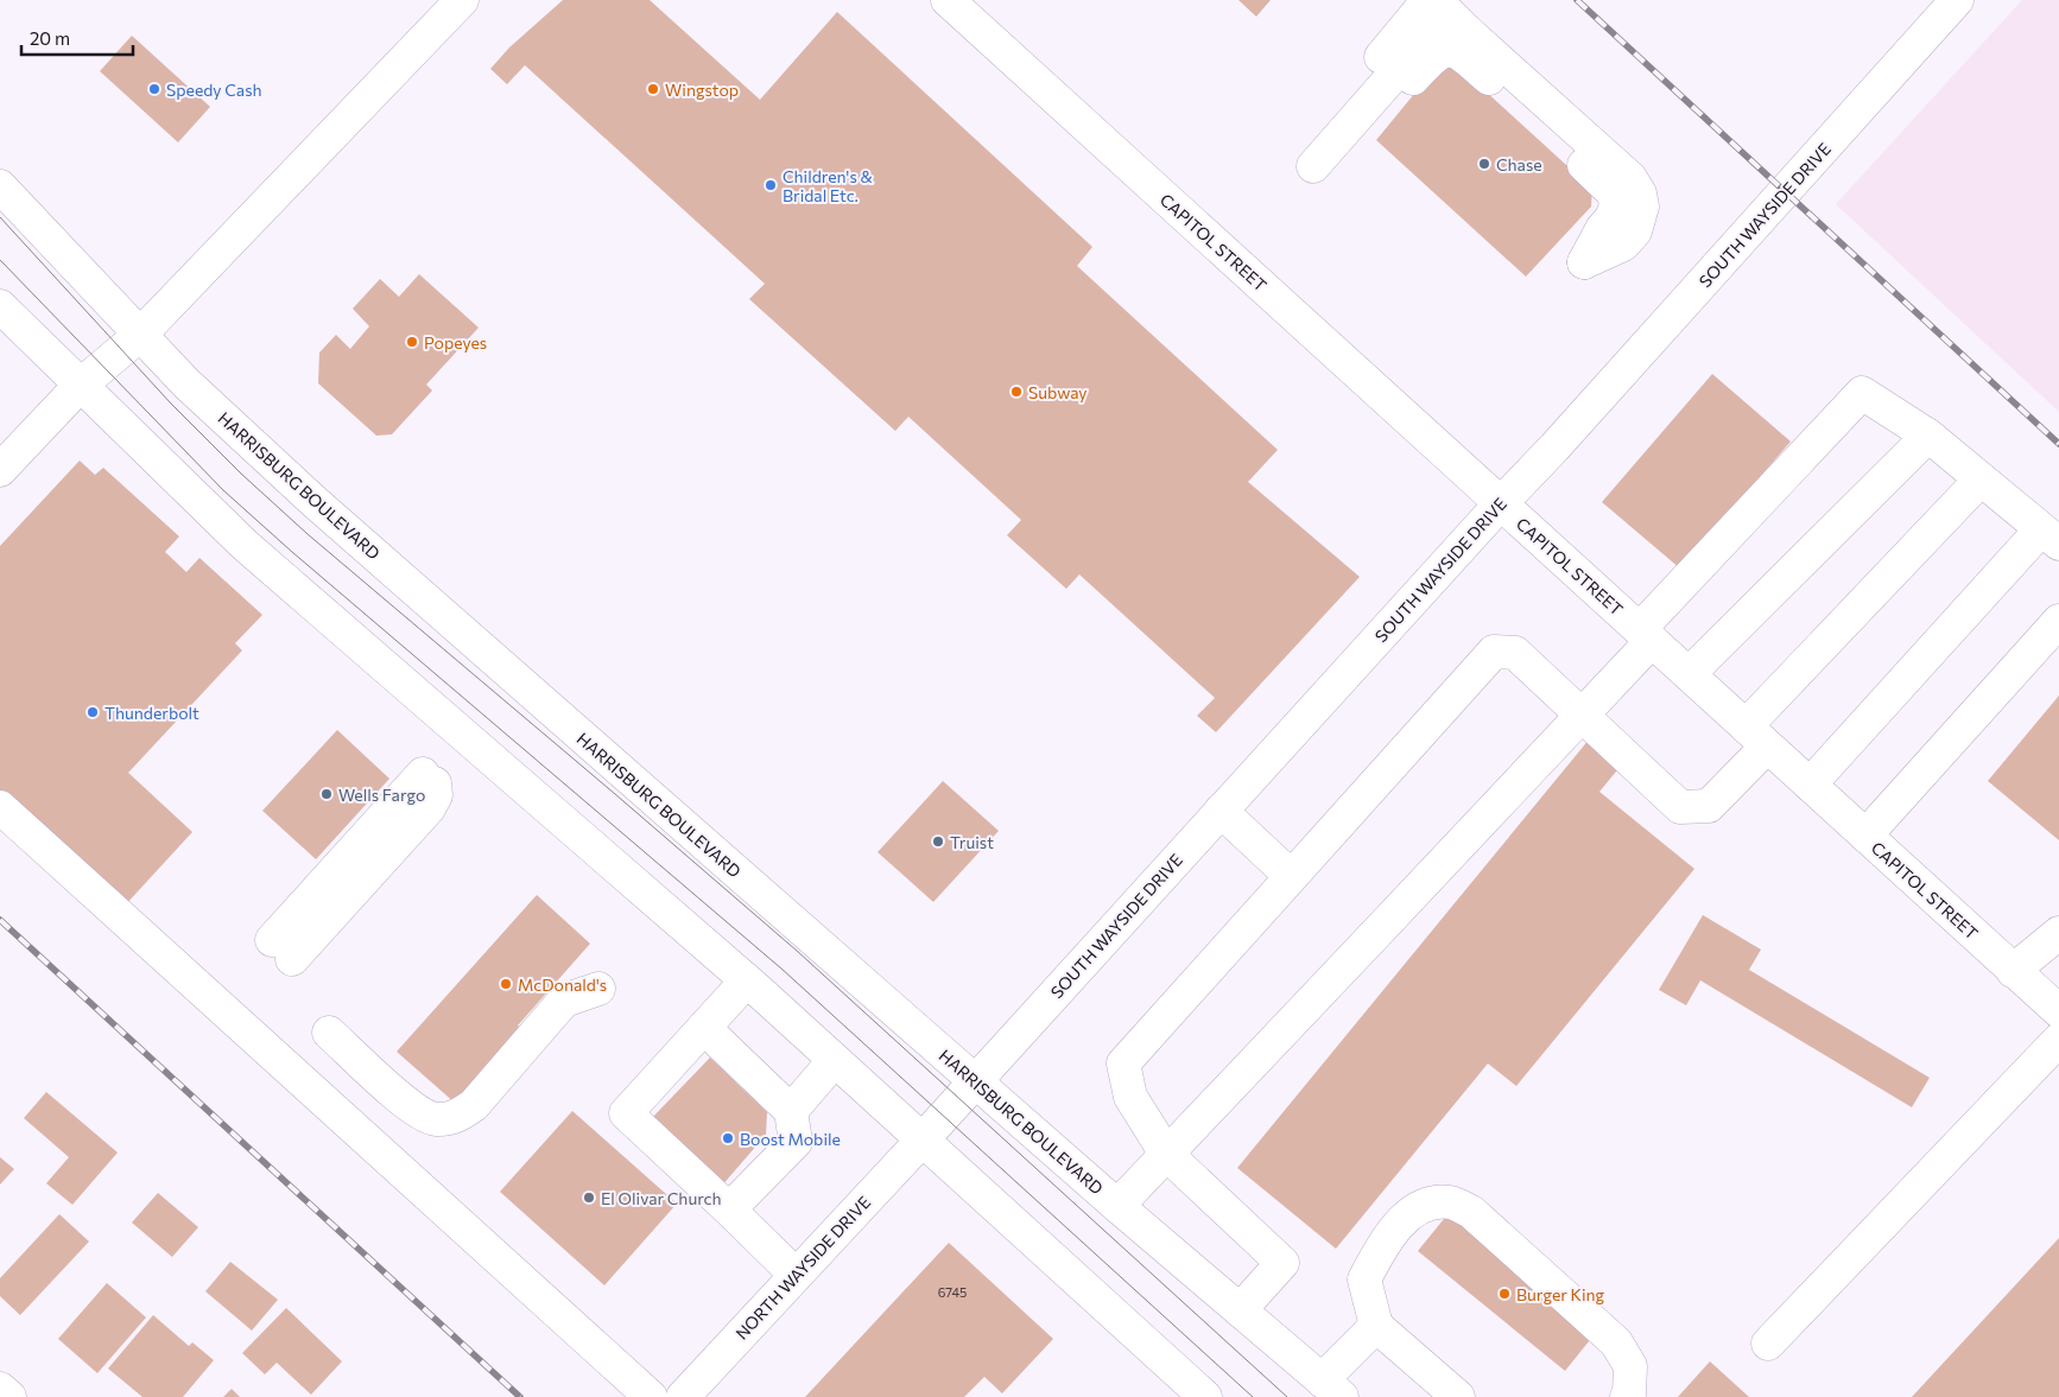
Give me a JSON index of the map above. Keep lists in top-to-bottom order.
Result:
{
  "streets": {
    "main road": [
      "SOUTH WAYSIDE DRIVE",
      "CAPITOL STREET",
      "HARRISBURG BOULEVARD",
      "NORTH WAYSIDE DRIVE"
    ]
  },
  "crossings": [
    ["SOUTH WAYSIDE DRIVE", "CAPITOL STREET"],
    ["SOUTH WAYSIDE DRIVE", "HARRISBURG BOULEVARD"],
    ["SOUTH WAYSIDE DRIVE", "NORTH WAYSIDE DRIVE"]
  ],
  "places": [
    "Speedy Cash",
    "Wingstop",
    "Chase",
    "Children's & Bridal Etc.",
    "Popeyes",
    "Subway",
    "Thunderbolt",
    "Wells Fargo",
    "Truist",
    "McDonald's",
    "Boost Mobile",
    "El Olivar Church",
    "Burger King"
  ],
  "house_numbers": ["6745"],
  "scale_bar": "20 m"
}
